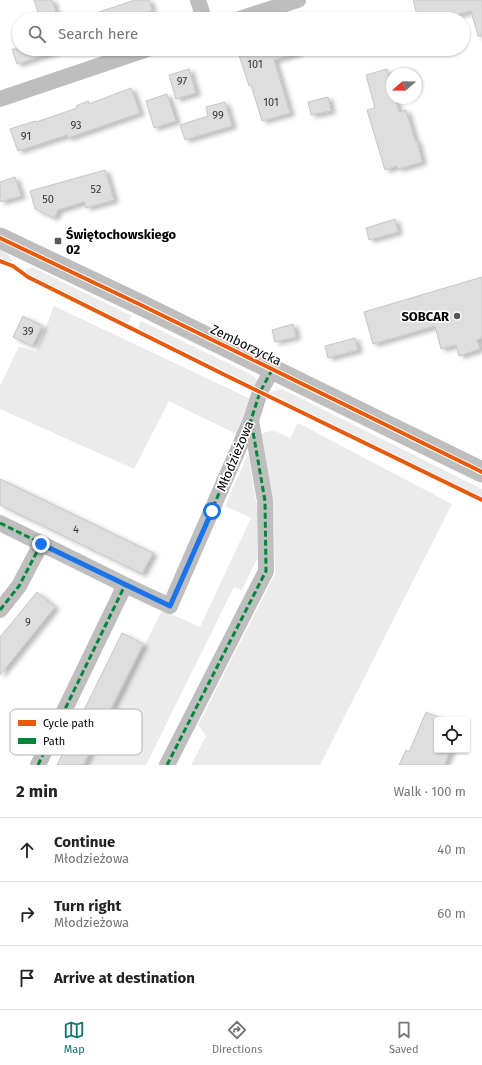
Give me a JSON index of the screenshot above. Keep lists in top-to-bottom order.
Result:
{
  "streets": {
    "street": ["Zemborzycka", "Młodzieżowa"]
  },
  "crossings": [
    ["Zemborzycka", "Młodzieżowa"]
  ],
  "places": {
    "transit": ["Świętochowskiego 02"],
    "other": ["SOBCAR"]
  },
  "house_numbers": [
    "101",
    "97",
    "101",
    "99",
    "93",
    "91",
    "52",
    "50",
    "39",
    "4",
    "9"
  ],
  "legend": ["Cycle path", "Path"],
  "north": "left",
  "page": {
    "search": "Search here",
    "heading": ["2 min", "Walk · 100 m"],
    "list": [
      ["Continue", "Młodzieżowa", "40 m"],
      ["Turn right", "Młodzieżowa", "60 m"],
      "Arrive at destination"
    ],
    "nav": ["Map", "Directions", "Saved"]
  }
}
